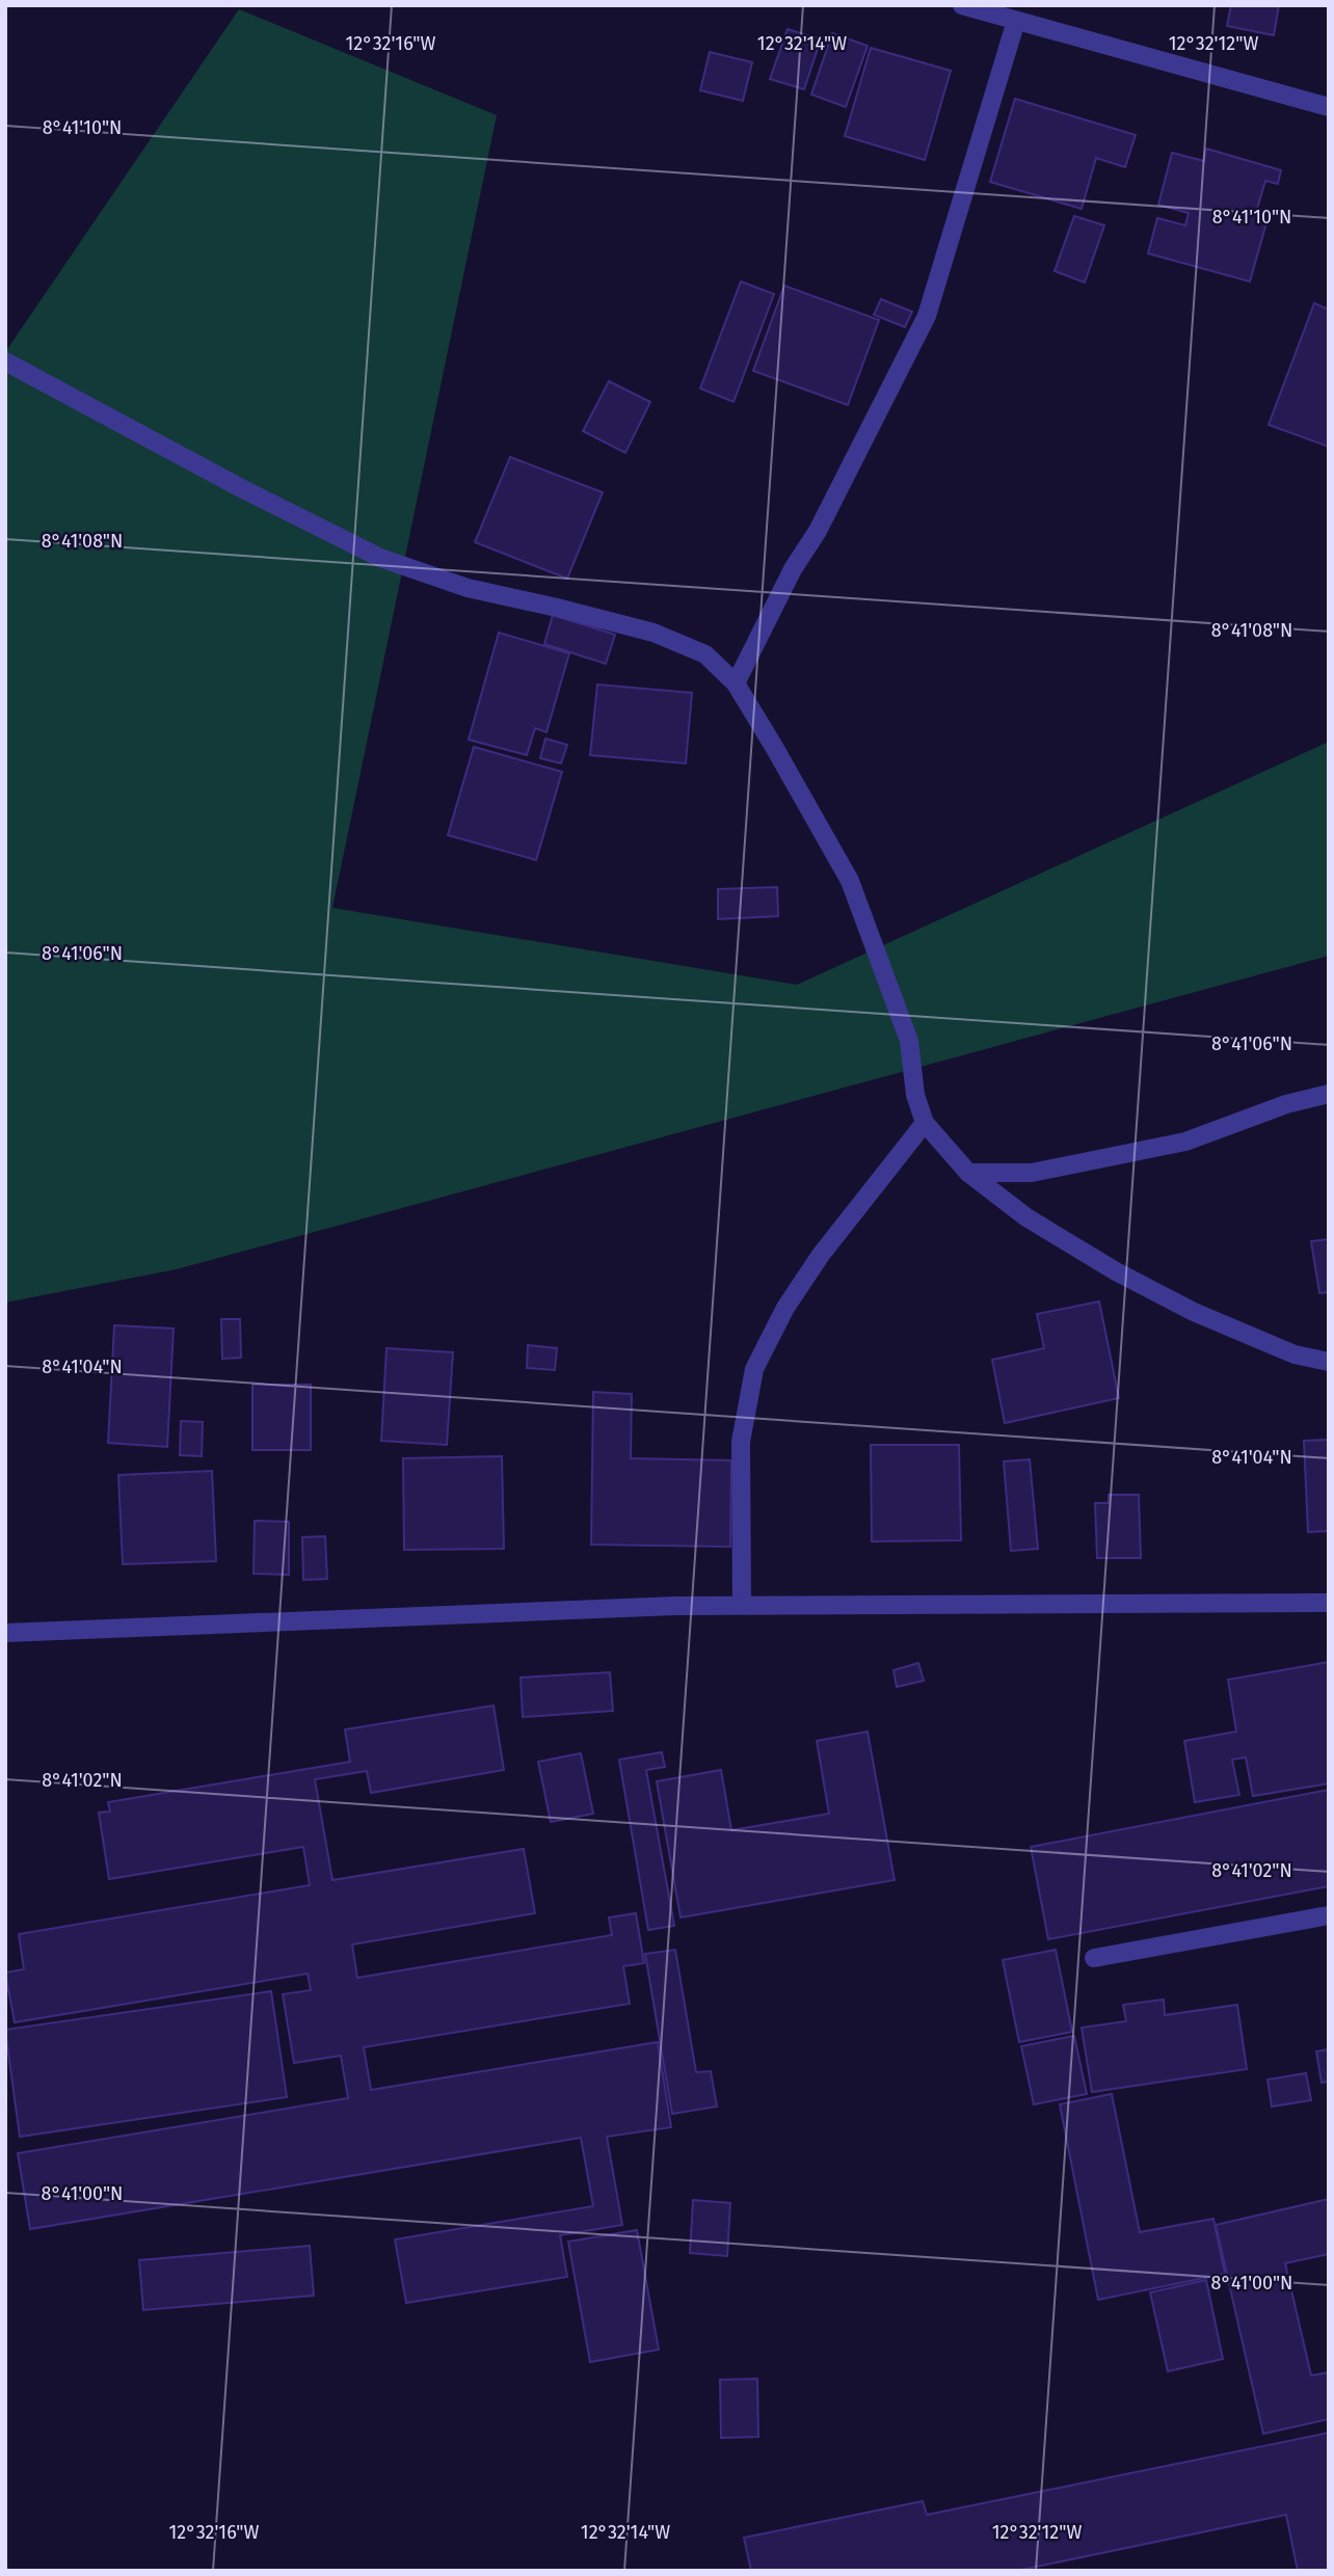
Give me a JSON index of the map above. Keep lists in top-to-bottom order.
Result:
{
  "coordinates": [
    "12°32'16\"W",
    "12°32'14\"W",
    "12°32'12\"W",
    "8°41'10\"N",
    "8°41'08\"N",
    "8°41'06\"N",
    "8°41'04\"N",
    "8°41'02\"N",
    "8°41'00\"N"
  ]
}
